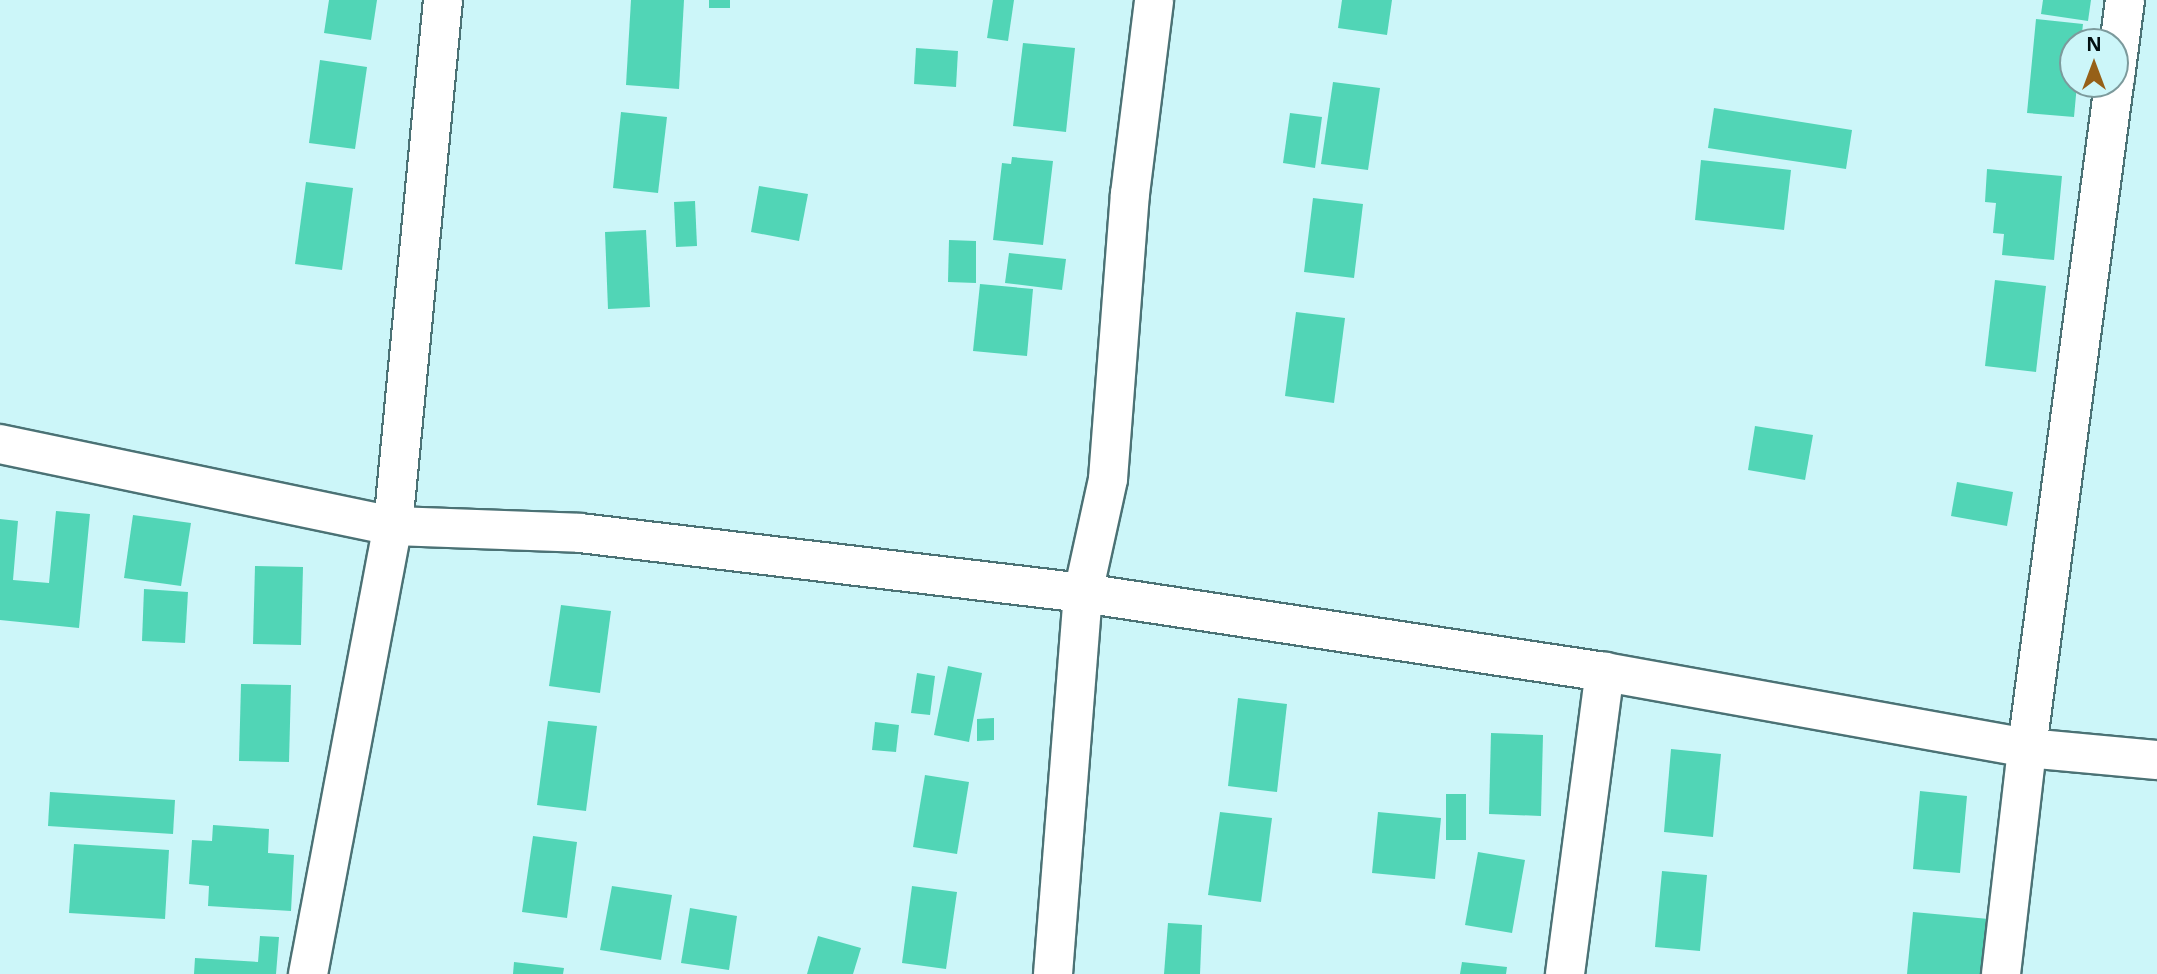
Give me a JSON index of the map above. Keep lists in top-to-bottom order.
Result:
{
  "north": "top"
}
